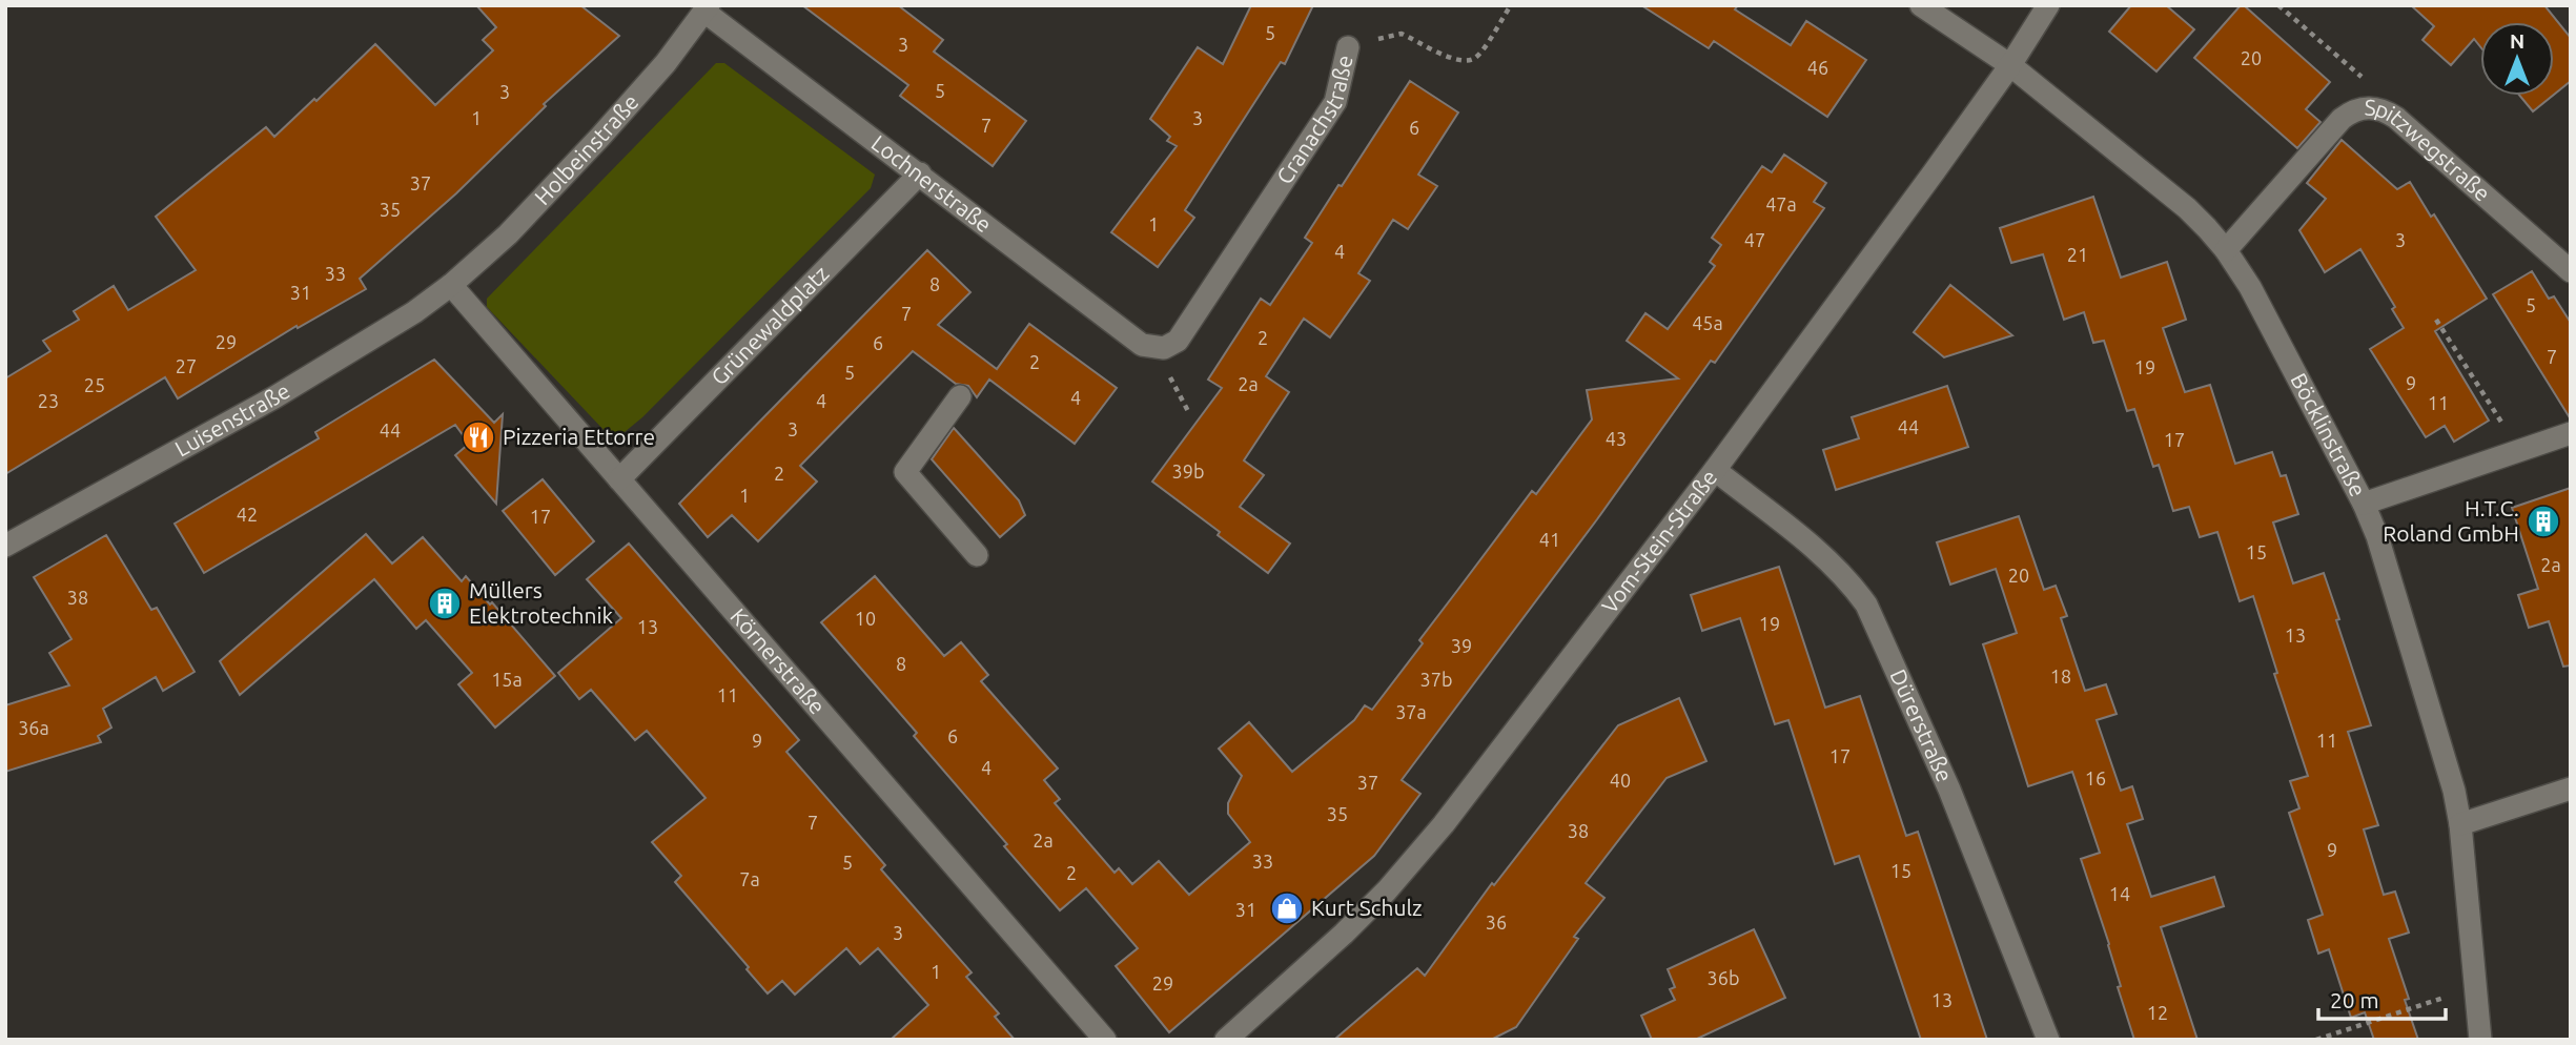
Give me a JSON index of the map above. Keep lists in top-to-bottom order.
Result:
{
  "streets": {
    "street": [
      "Cranachstraße",
      "Holbeinstraße",
      "Spitzwegstraße",
      "Lochnerstraße",
      "Grünewaldplatz",
      "Luisenstraße",
      "Böcklinstraße",
      "Vom-Stein-Straße",
      "Körnerstraße",
      "Dürerstraße"
    ]
  },
  "crossings": [
    ["Cranachstraße", "Lochnerstraße"],
    ["Holbeinstraße", "Lochnerstraße"],
    ["Holbeinstraße", "Luisenstraße"],
    ["Holbeinstraße", "Körnerstraße"],
    ["Spitzwegstraße", "Böcklinstraße"],
    ["Lochnerstraße", "Grünewaldplatz"],
    ["Grünewaldplatz", "Körnerstraße"],
    ["Luisenstraße", "Körnerstraße"],
    ["Böcklinstraße", "Vom-Stein-Straße"],
    ["Vom-Stein-Straße", "Dürerstraße"]
  ],
  "places": {
    "restaurant": ["Pizzeria Ettorre"],
    "building": ["H.T.C. Roland GmbH", "Müllers Elektrotechnik"],
    "shop": ["Kurt Schulz"]
  },
  "house_numbers": [
    "5",
    "3",
    "20",
    "46",
    "5",
    "3",
    "1",
    "3",
    "7",
    "6",
    "37",
    "47a",
    "35",
    "1",
    "47",
    "3",
    "4",
    "21",
    "33",
    "8",
    "31",
    "5",
    "7",
    "45a",
    "2",
    "29",
    "6",
    "7",
    "2",
    "27",
    "19",
    "5",
    "9",
    "2a",
    "25",
    "4",
    "23",
    "4",
    "11",
    "44",
    "3",
    "44",
    "43",
    "17",
    "39b",
    "2",
    "1",
    "42",
    "17",
    "41",
    "15",
    "2a",
    "20",
    "38",
    "10",
    "19",
    "13",
    "13",
    "39",
    "8",
    "18",
    "15a",
    "37b",
    "11",
    "37a",
    "36a",
    "6",
    "9",
    "11",
    "17",
    "4",
    "16",
    "40",
    "37",
    "35",
    "7",
    "38",
    "2a",
    "9",
    "33",
    "5",
    "15",
    "2",
    "7a",
    "14",
    "31",
    "36",
    "3",
    "1",
    "36b",
    "29",
    "13",
    "12"
  ],
  "scale_bar": "20 m",
  "north": "top"
}
